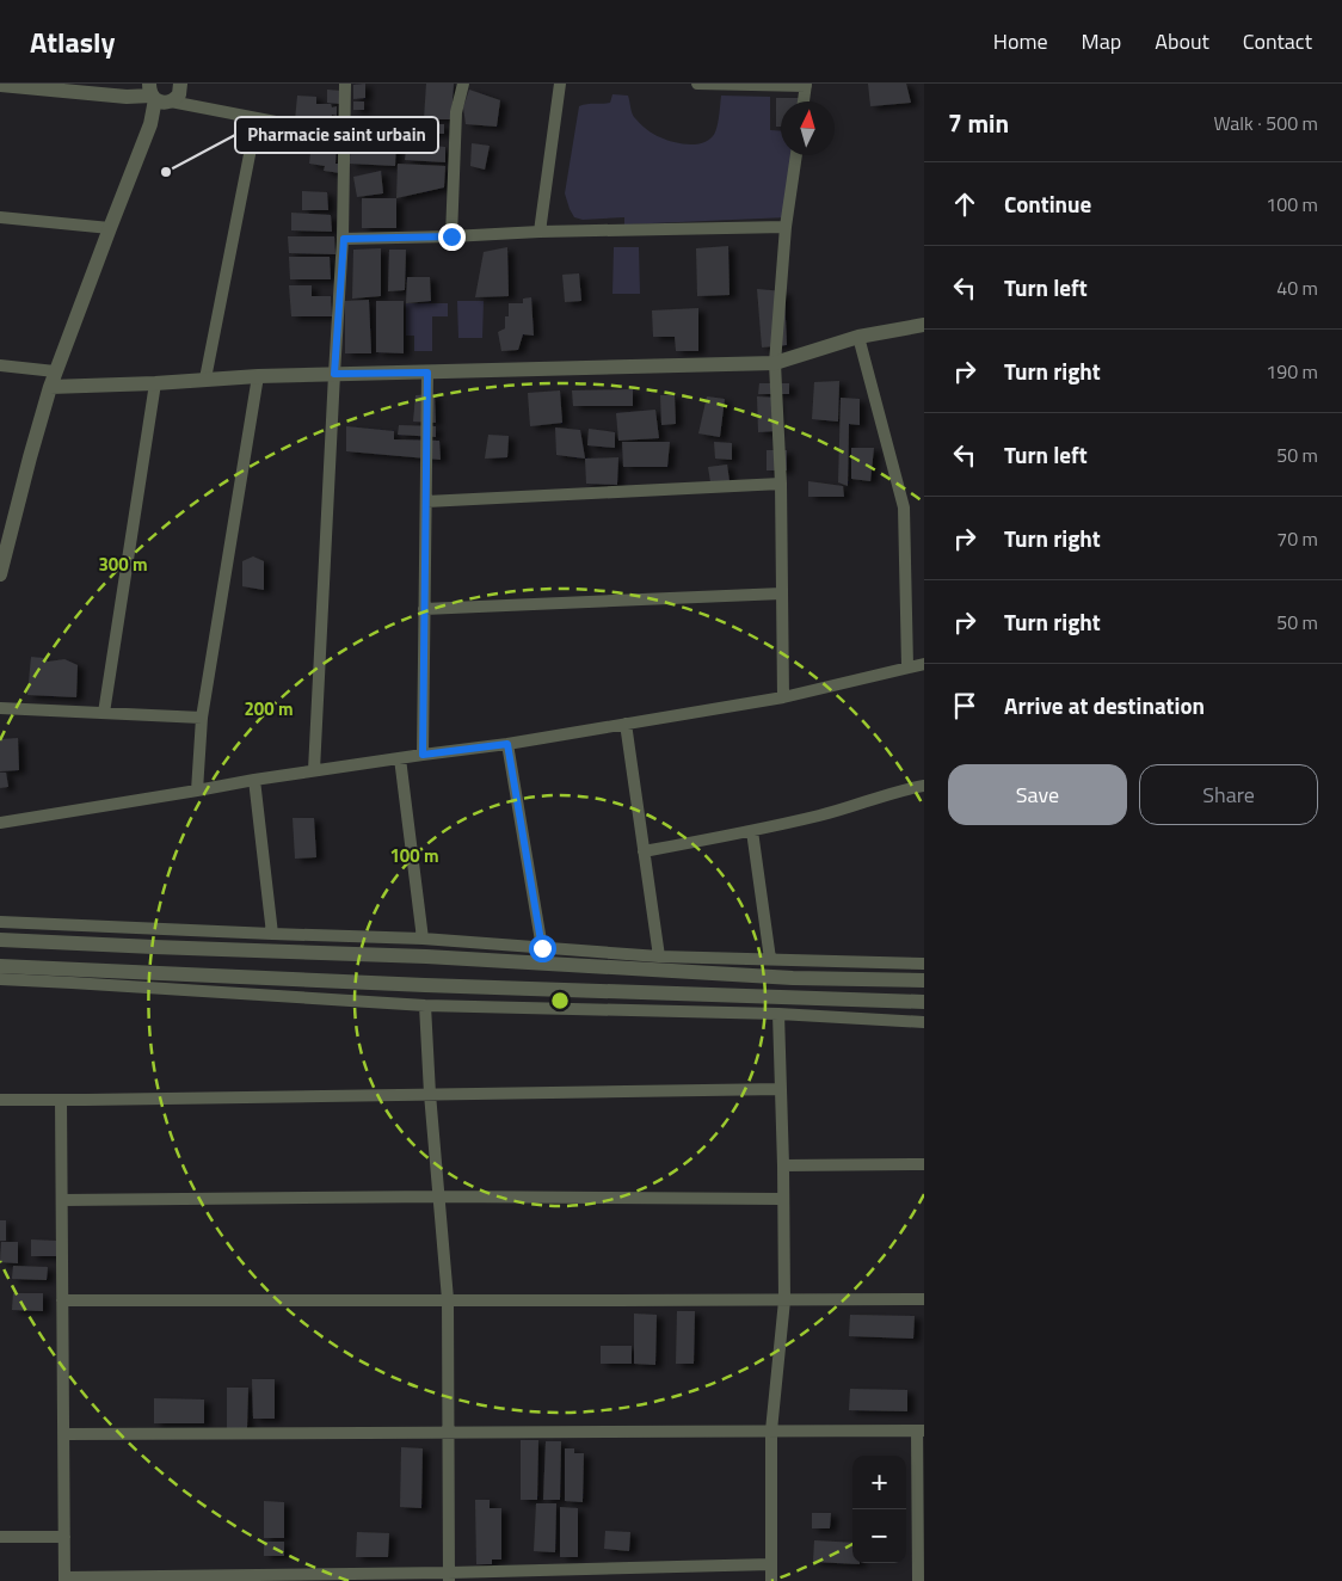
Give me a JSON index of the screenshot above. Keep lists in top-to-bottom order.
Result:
{
  "places": ["Pharmacie saint urbain"],
  "north": "top",
  "page": {
    "header": "Atlasly",
    "nav": [
      "Home",
      "Map",
      "About",
      "Contact"
    ],
    "heading": ["7 min", "Walk · 500 m"],
    "list": [
      ["Continue", "100 m"],
      ["Turn left", "40 m"],
      ["Turn right", "190 m"],
      ["Turn left", "50 m"],
      ["Turn right", "70 m"],
      ["Turn right", "50 m"],
      "Arrive at destination"
    ],
    "buttons": ["Save", "Share"],
    "map_buttons": ["+", "−"]
  },
  "rings": ["300 m", "200 m", "100 m"]
}
